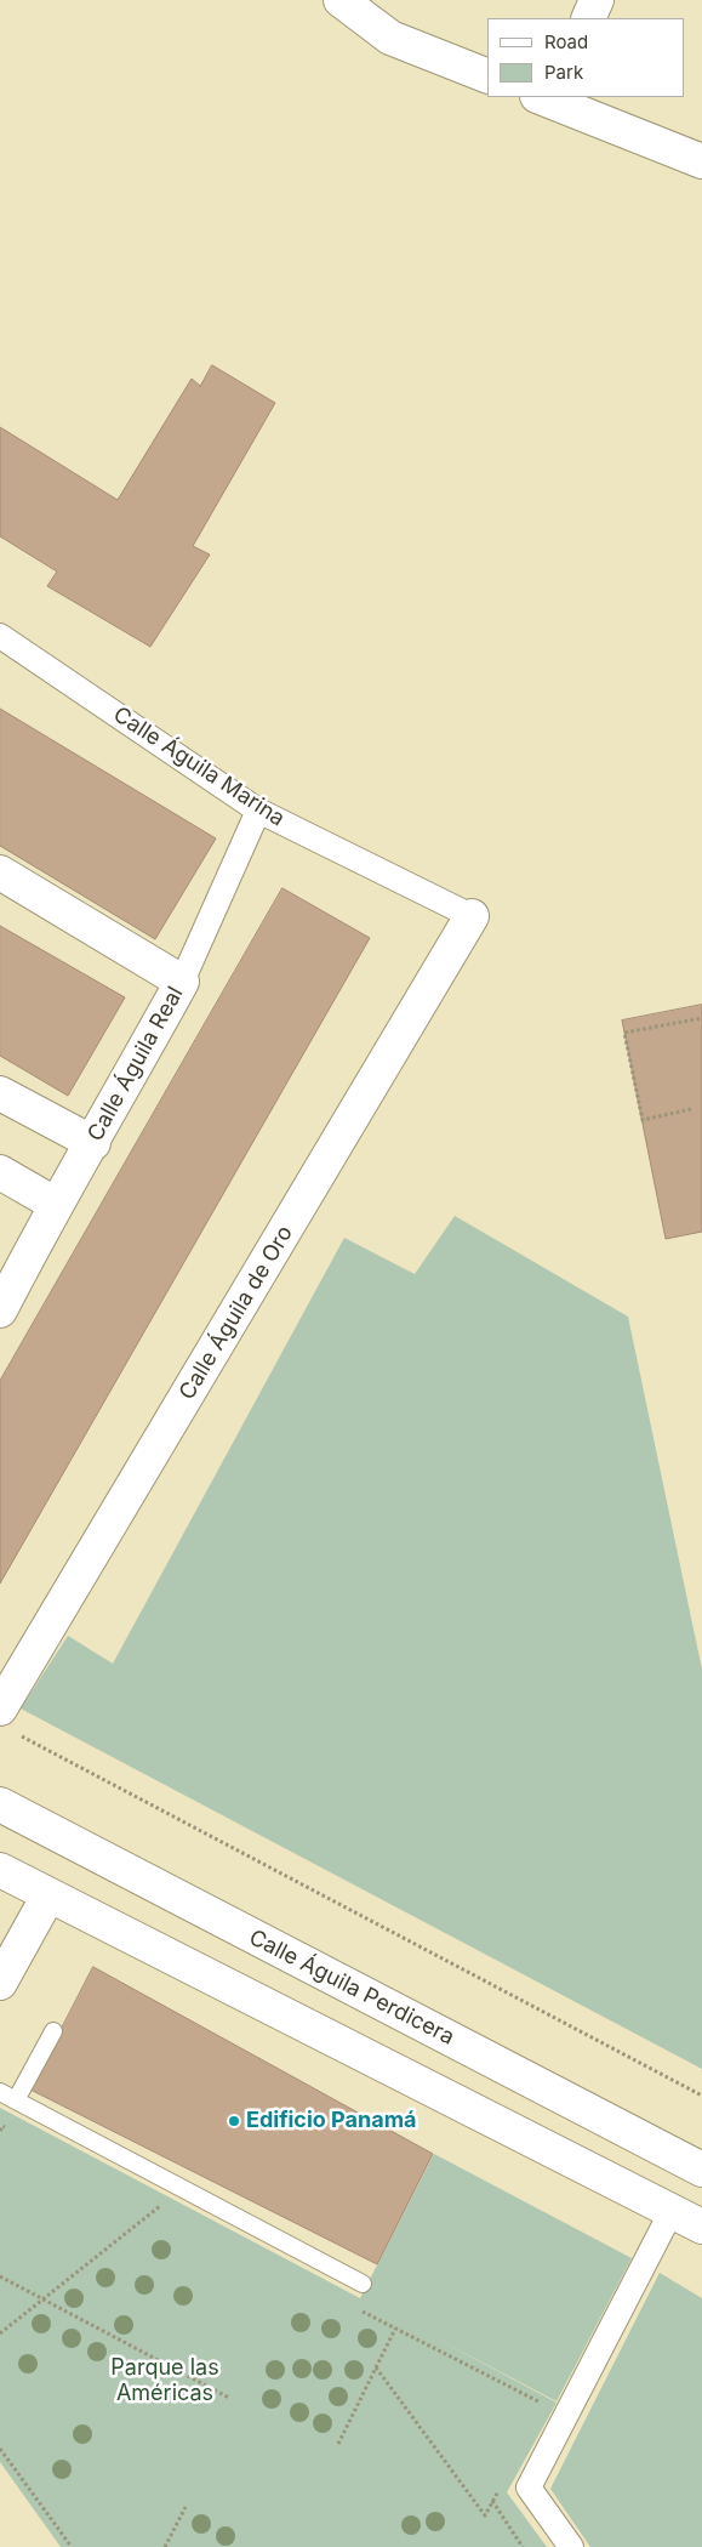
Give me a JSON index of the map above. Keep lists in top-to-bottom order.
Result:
{
  "streets": {
    "street": [
      "Calle Águila Marina",
      "Calle Águila Real",
      "Calle Águila de Oro",
      "Calle Águila Perdicera"
    ]
  },
  "crossings": [
    ["Calle Águila Marina", "Calle Águila Real"],
    ["Calle Águila Marina", "Calle Águila de Oro"]
  ],
  "parks": ["Parque las Américas"],
  "places": ["Edificio Panamá"],
  "legend": ["Road", "Park"]
}
